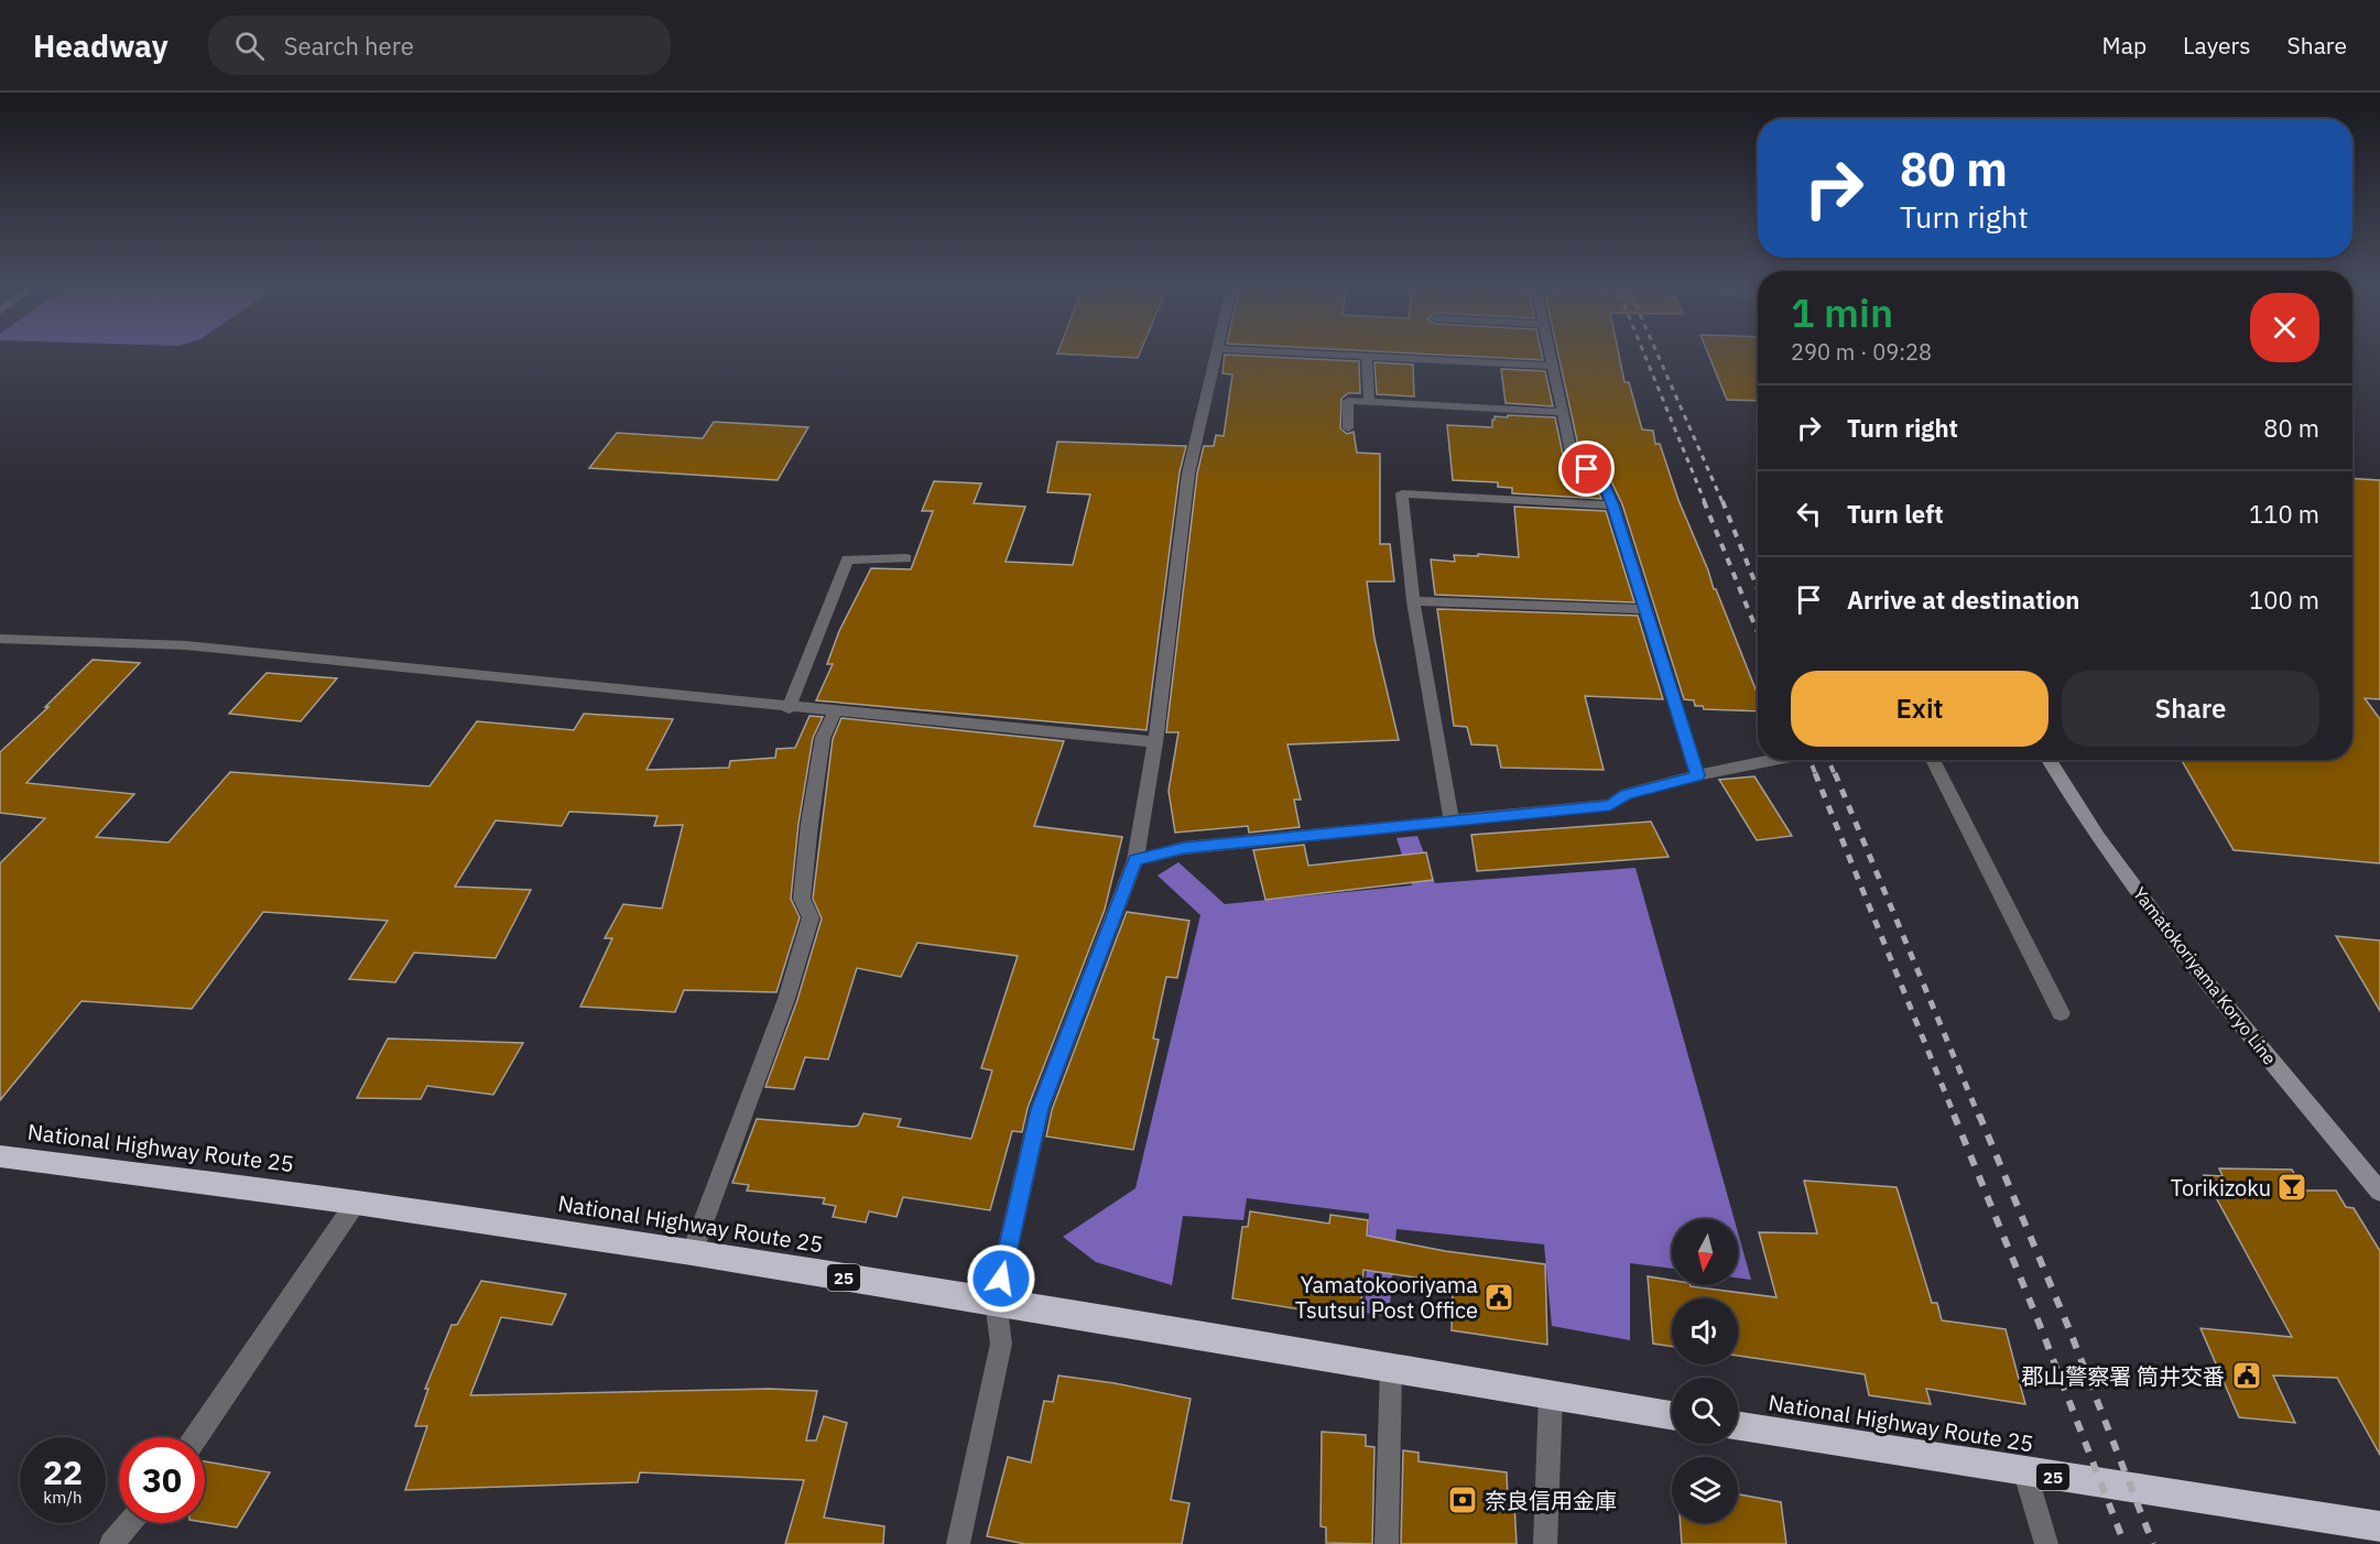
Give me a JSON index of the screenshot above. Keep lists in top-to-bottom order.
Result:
{
  "streets": {
    "highway": ["National Highway Route 25", "25"],
    "main road": ["Yamatokoriyama Koryo Line"]
  },
  "places": {
    "bar": ["Torikizoku"],
    "public building": ["Yamatokooriyama Tsutsui Post Office", "郡山警察署 筒井交番"],
    "bank": ["奈良信用金庫"]
  },
  "north": "bottom",
  "page": {
    "header": "Headway",
    "search": "Search here",
    "nav": ["Map", "Layers", "Share"],
    "turn": ["80 m", "Turn right"],
    "heading": ["1 min", "290 m · 09:28"],
    "list": [
      {
        "name": "Turn right",
        "value": "80 m"
      },
      {
        "name": "Turn left",
        "value": "110 m"
      },
      {
        "name": "Arrive at destination",
        "value": "100 m"
      }
    ],
    "buttons": ["Exit", "Share"],
    "speed": "22 km/h",
    "limit": "30"
  }
}
